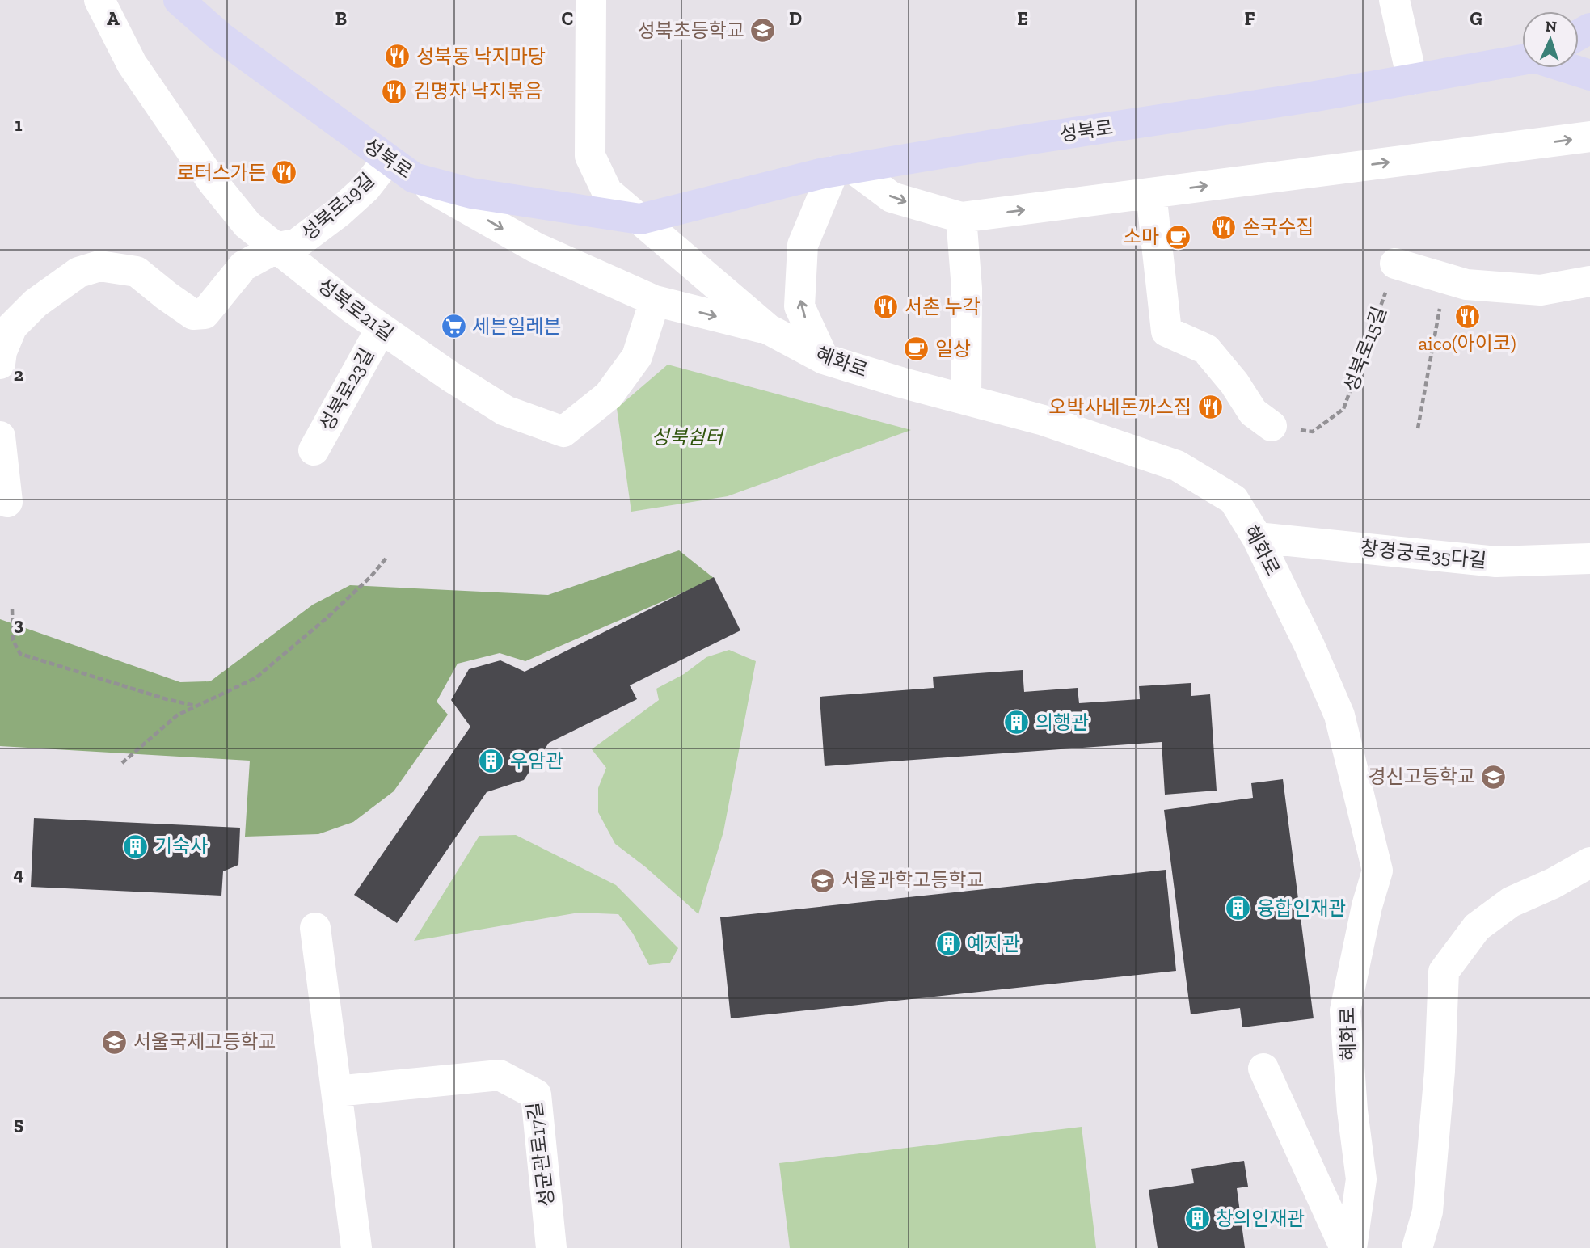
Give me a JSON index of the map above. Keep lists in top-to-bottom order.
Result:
{
  "streets": {
    "main road": ["성북로"],
    "street": [
      "성북로19길",
      "성북로21길",
      "혜화로",
      "성북로23길",
      "창경궁로35다길",
      "성균관로17길"
    ],
    "path": ["성북로15길"]
  },
  "crossings": [
    ["성북로", "성북로19길"],
    ["성북로", "혜화로"],
    ["성북로19길", "성북로21길"],
    ["성북로21길", "성북로23길"],
    ["혜화로", "창경궁로35다길"]
  ],
  "parks": ["성북쉼터"],
  "places": {
    "school or university": [
      "성북초등학교",
      "경신고등학교",
      "서울과학고등학교",
      "서울국제고등학교"
    ],
    "restaurant": [
      "성북동 낙지마당",
      "김명자 낙지볶음",
      "로터스가든",
      "손국수집",
      "서촌 누각",
      "aico(아이코)",
      "오박사네돈까스집"
    ],
    "cafe": ["소마", "일상"],
    "supermarket": ["세븐일레븐"],
    "building": [
      "의행관",
      "우암관",
      "기숙사",
      "융합인재관",
      "예지관",
      "창의인재관"
    ]
  },
  "north": "top",
  "grid": {
    "columns": [
      "A",
      "B",
      "C",
      "D",
      "E",
      "F",
      "G"
    ],
    "rows": [
      "1",
      "2",
      "3",
      "4",
      "5"
    ]
  }
}
